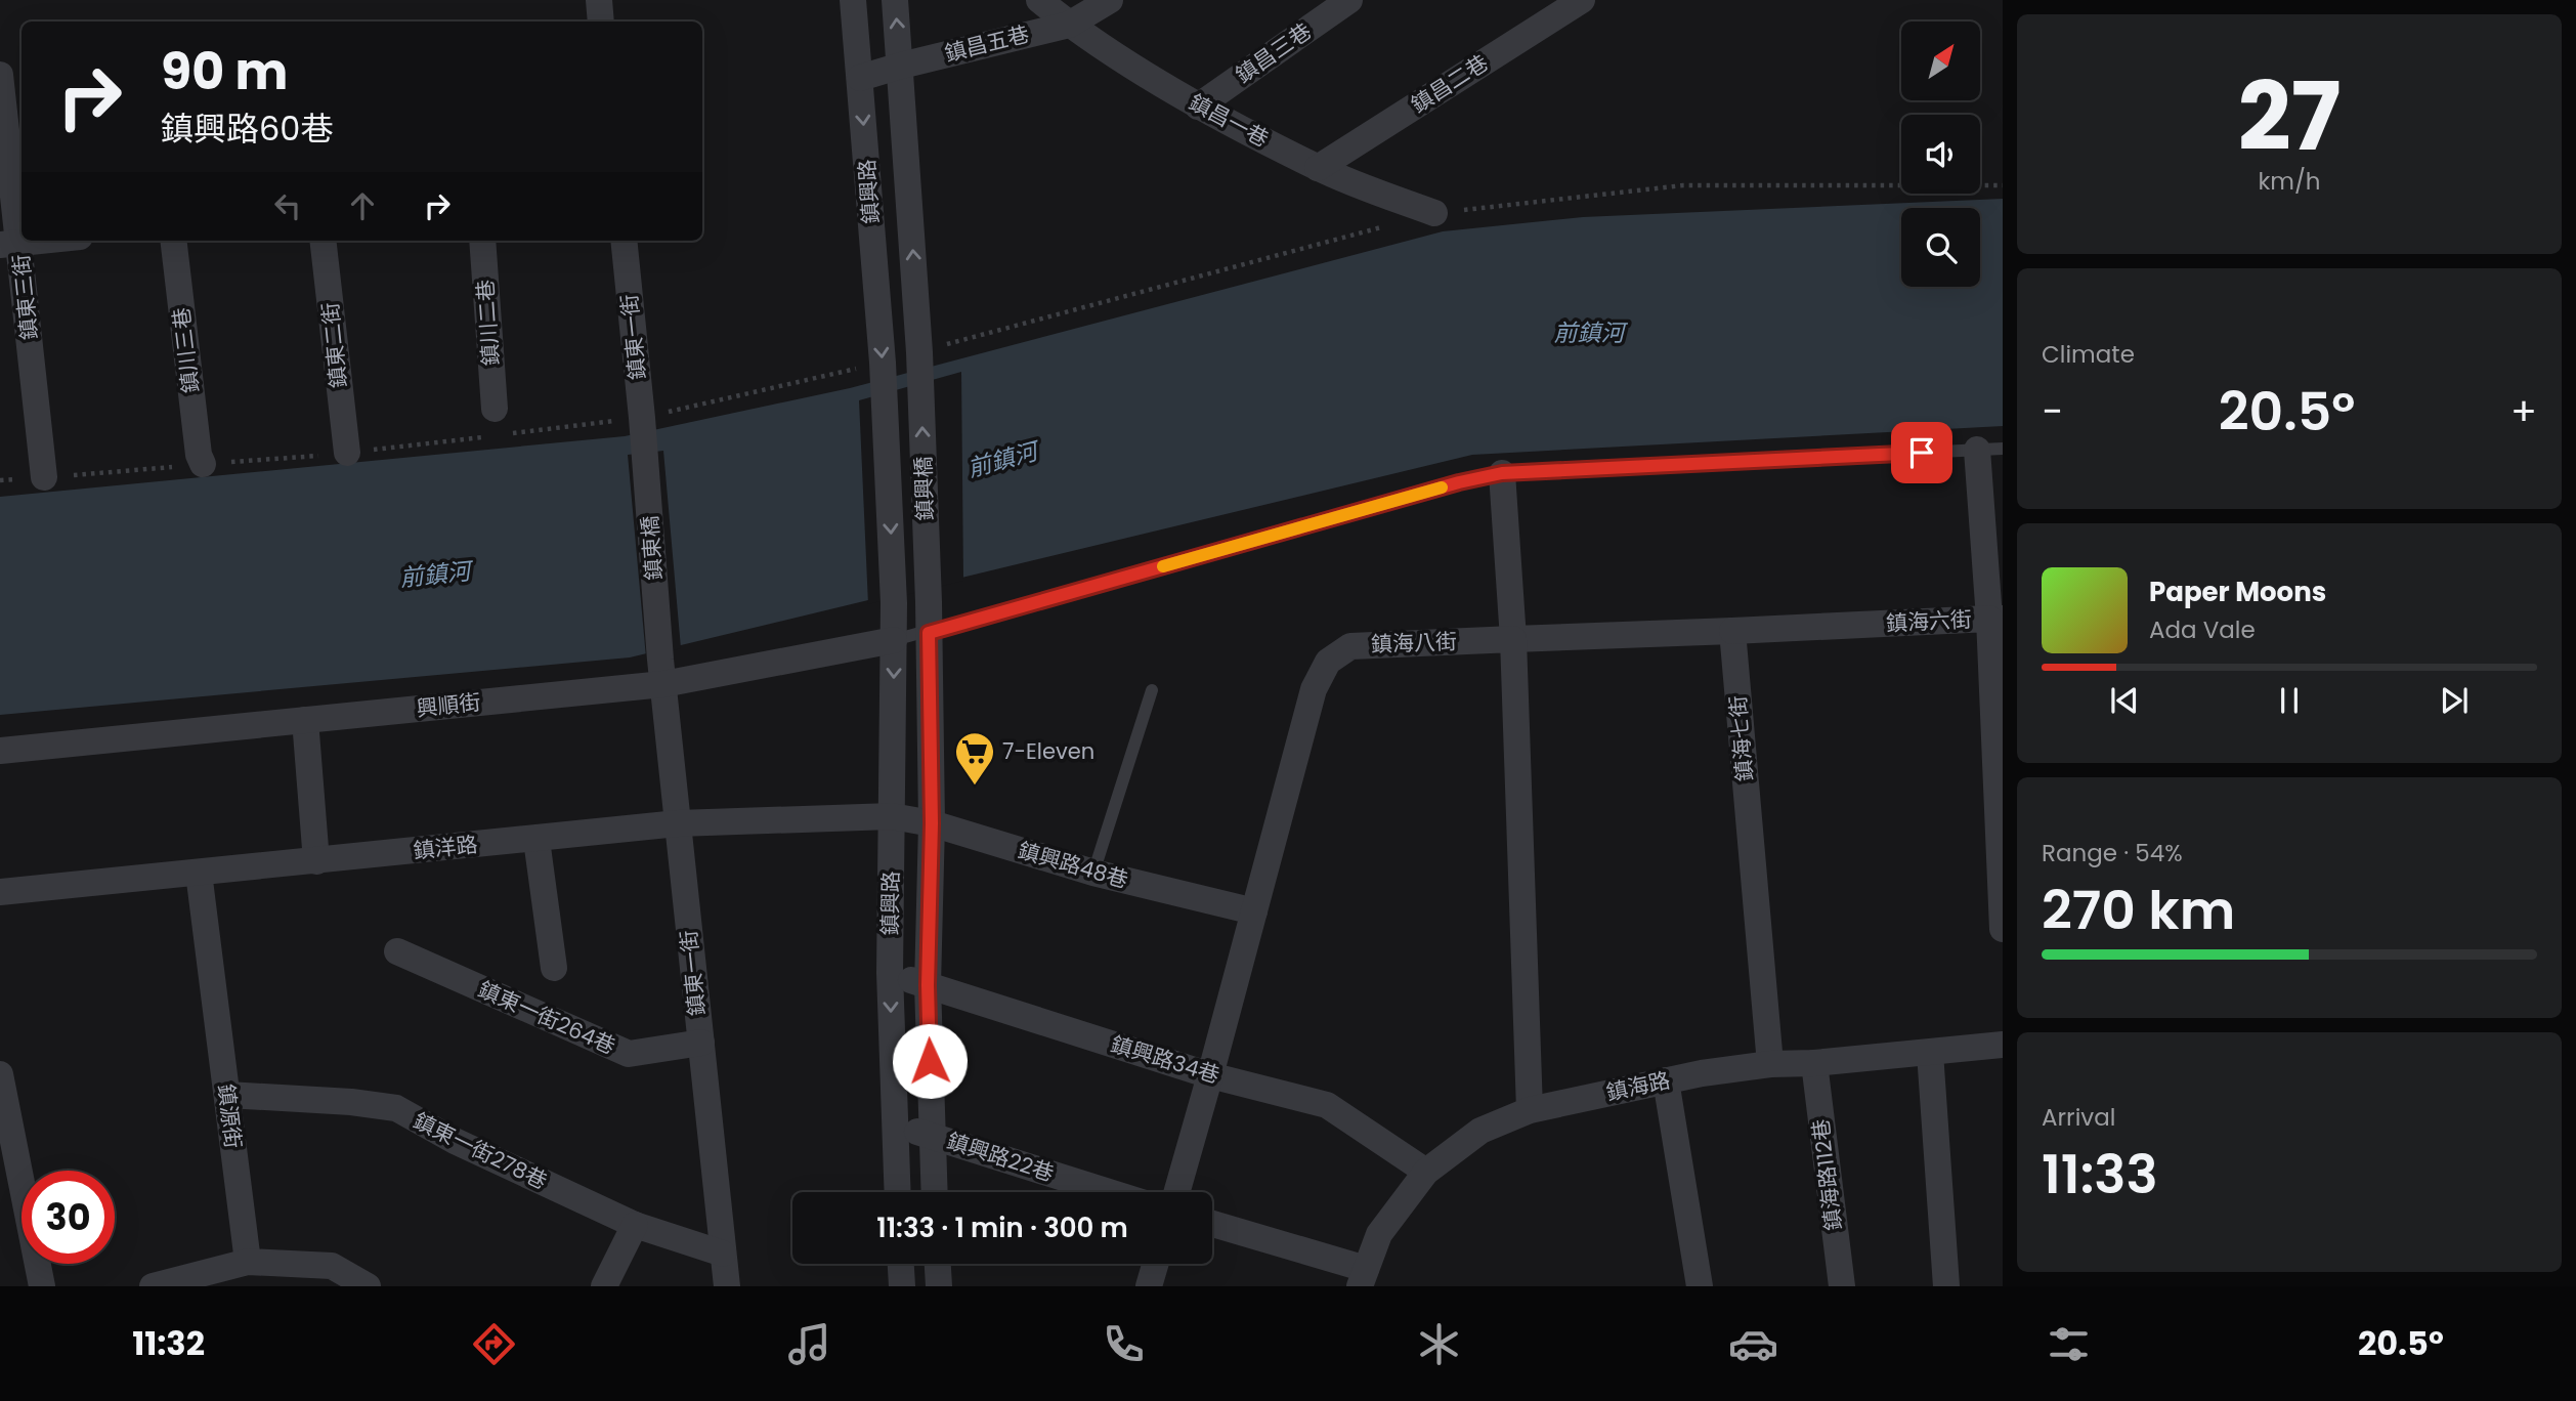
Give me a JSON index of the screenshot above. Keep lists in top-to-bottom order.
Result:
{
  "streets": {
    "street": [
      "鎮昌五巷",
      "鎮昌三巷",
      "鎮昌二巷",
      "鎮昌一巷",
      "鎮興路",
      "鎮東三街",
      "鎮川二巷",
      "鎮東一街",
      "鎮東二街",
      "鎮川三巷",
      "鎮興橋",
      "鎮東橋",
      "鎮海六街",
      "鎮海八街",
      "興順街",
      "鎮海七街",
      "鎮洋路",
      "鎮興路48巷",
      "鎮東一街264巷",
      "鎮興路34巷",
      "鎮海路",
      "鎮源街",
      "鎮東一街278巷",
      "鎮興路22巷",
      "鎮海路112巷"
    ]
  },
  "crossings": [
    ["鎮昌五巷", "鎮昌一巷"],
    ["鎮昌五巷", "鎮興路"],
    ["鎮昌三巷", "鎮昌一巷"],
    ["鎮昌二巷", "鎮昌一巷"],
    ["鎮興路", "鎮興橋"],
    ["鎮興路", "興順街"],
    ["鎮興路", "鎮洋路"],
    ["鎮興路", "鎮興路48巷"],
    ["鎮興路", "鎮興路34巷"],
    ["鎮興路", "鎮興路22巷"],
    ["鎮東一街", "鎮東橋"],
    ["鎮東一街", "興順街"],
    ["鎮東一街", "鎮洋路"],
    ["鎮東一街", "鎮東一街264巷"],
    ["鎮東一街", "鎮東一街278巷"],
    ["鎮東橋", "興順街"],
    ["鎮海六街", "鎮海七街"],
    ["鎮海八街", "鎮興路48巷"],
    ["鎮海八街", "鎮興路34巷"],
    ["鎮海七街", "鎮海路"],
    ["鎮洋路", "鎮興路48巷"],
    ["鎮洋路", "鎮源街"],
    ["鎮興路34巷", "鎮海路"],
    ["鎮海路", "鎮海路112巷"],
    ["鎮源街", "鎮東一街278巷"]
  ],
  "water": ["前鎮河"],
  "places": {
    "supermarket": ["7-Eleven"]
  },
  "north": "top right",
  "page": {
    "tile": [
      ["27", "km/h"],
      "Climate",
      ["Range · 54%", "270 km"],
      ["Arrival", "11:33"]
    ],
    "turn": ["90 m", "鎮興路60巷"],
    "heat": ["−", "20.5°", "+"],
    "song": ["Paper Moons", "Ada Vale"],
    "limit": "30",
    "trip": "11:33 · 1 min · 300 m",
    "tabs": ["11:32", "20.5°"]
  }
}
